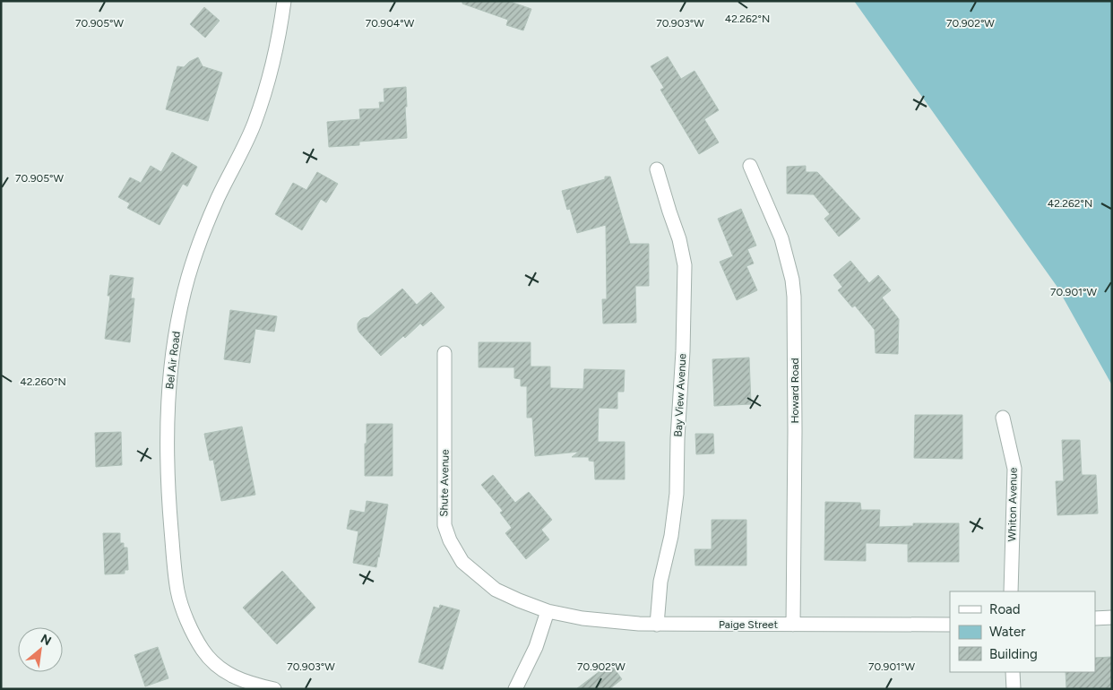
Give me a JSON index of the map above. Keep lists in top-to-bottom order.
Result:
{
  "streets": {
    "street": [
      "Bel Air Road",
      "Howard Road",
      "Bay View Avenue",
      "Shute Avenue",
      "Whiton Avenue",
      "Paige Street"
    ]
  },
  "crossings": [
    ["Howard Road", "Paige Street"],
    ["Bay View Avenue", "Paige Street"],
    ["Shute Avenue", "Paige Street"]
  ],
  "legend": ["Road", "Water", "Building"],
  "north": "top right",
  "coordinates": [
    "42.262°N",
    "70.905°W",
    "70.904°W",
    "70.903°W",
    "70.902°W",
    "70.901°W",
    "42.260°N"
  ]
}
